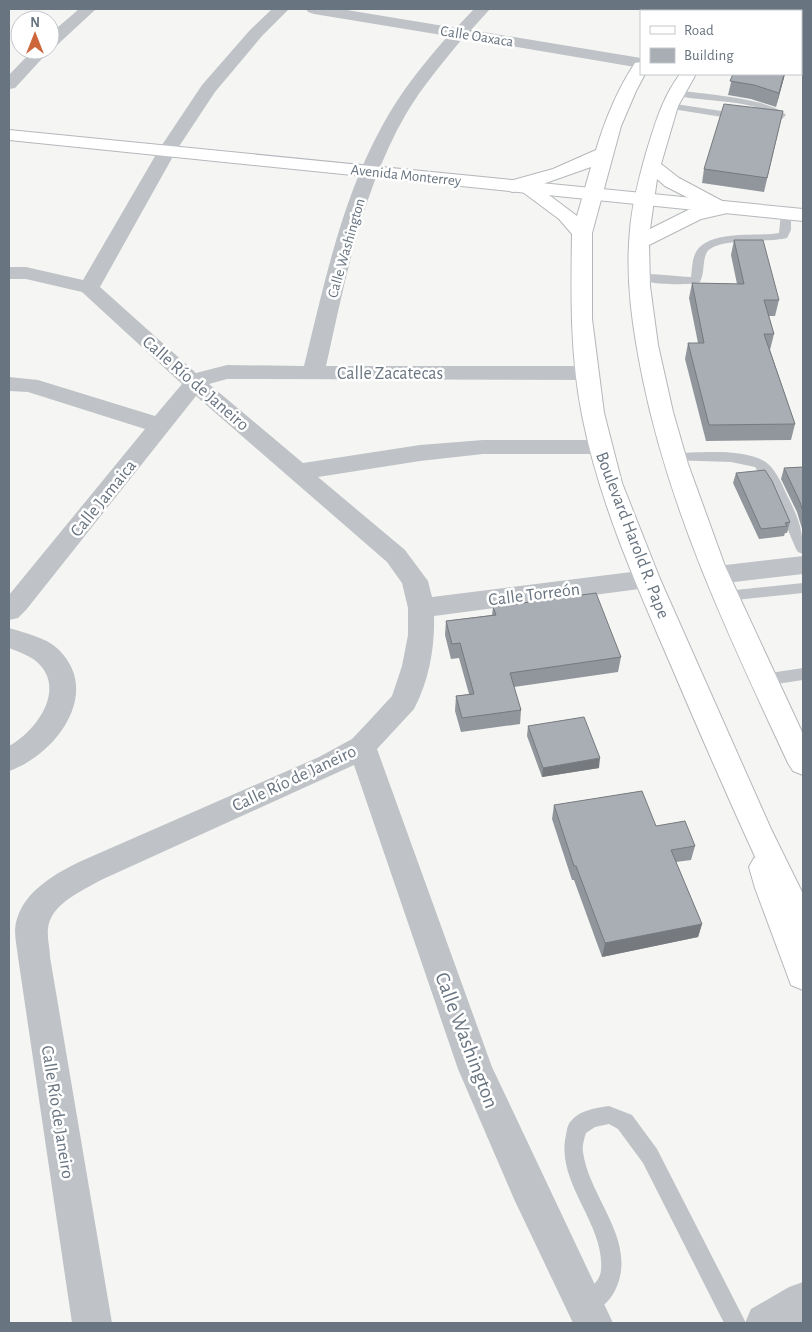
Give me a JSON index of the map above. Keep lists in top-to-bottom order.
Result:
{
  "streets": {
    "main road": ["Avenida Monterrey", "Boulevard Harold R. Pape"],
    "street": [
      "Calle Oaxaca",
      "Calle Washington",
      "Calle Zacatecas",
      "Calle Río de Janeiro",
      "Calle Jamaica",
      "Calle Torreón"
    ]
  },
  "crossings": [
    ["Calle Oaxaca", "Calle Washington"],
    ["Avenida Monterrey", "Calle Washington"],
    ["Avenida Monterrey", "Boulevard Harold R. Pape"],
    ["Calle Washington", "Calle Zacatecas"],
    ["Calle Washington", "Calle Río de Janeiro"],
    ["Calle Zacatecas", "Calle Río de Janeiro"],
    ["Calle Zacatecas", "Calle Jamaica"],
    ["Calle Zacatecas", "Boulevard Harold R. Pape"],
    ["Calle Río de Janeiro", "Calle Jamaica"],
    ["Calle Río de Janeiro", "Calle Torreón"],
    ["Boulevard Harold R. Pape", "Calle Torreón"]
  ],
  "legend": ["Road", "Building"],
  "north": "top"
}
